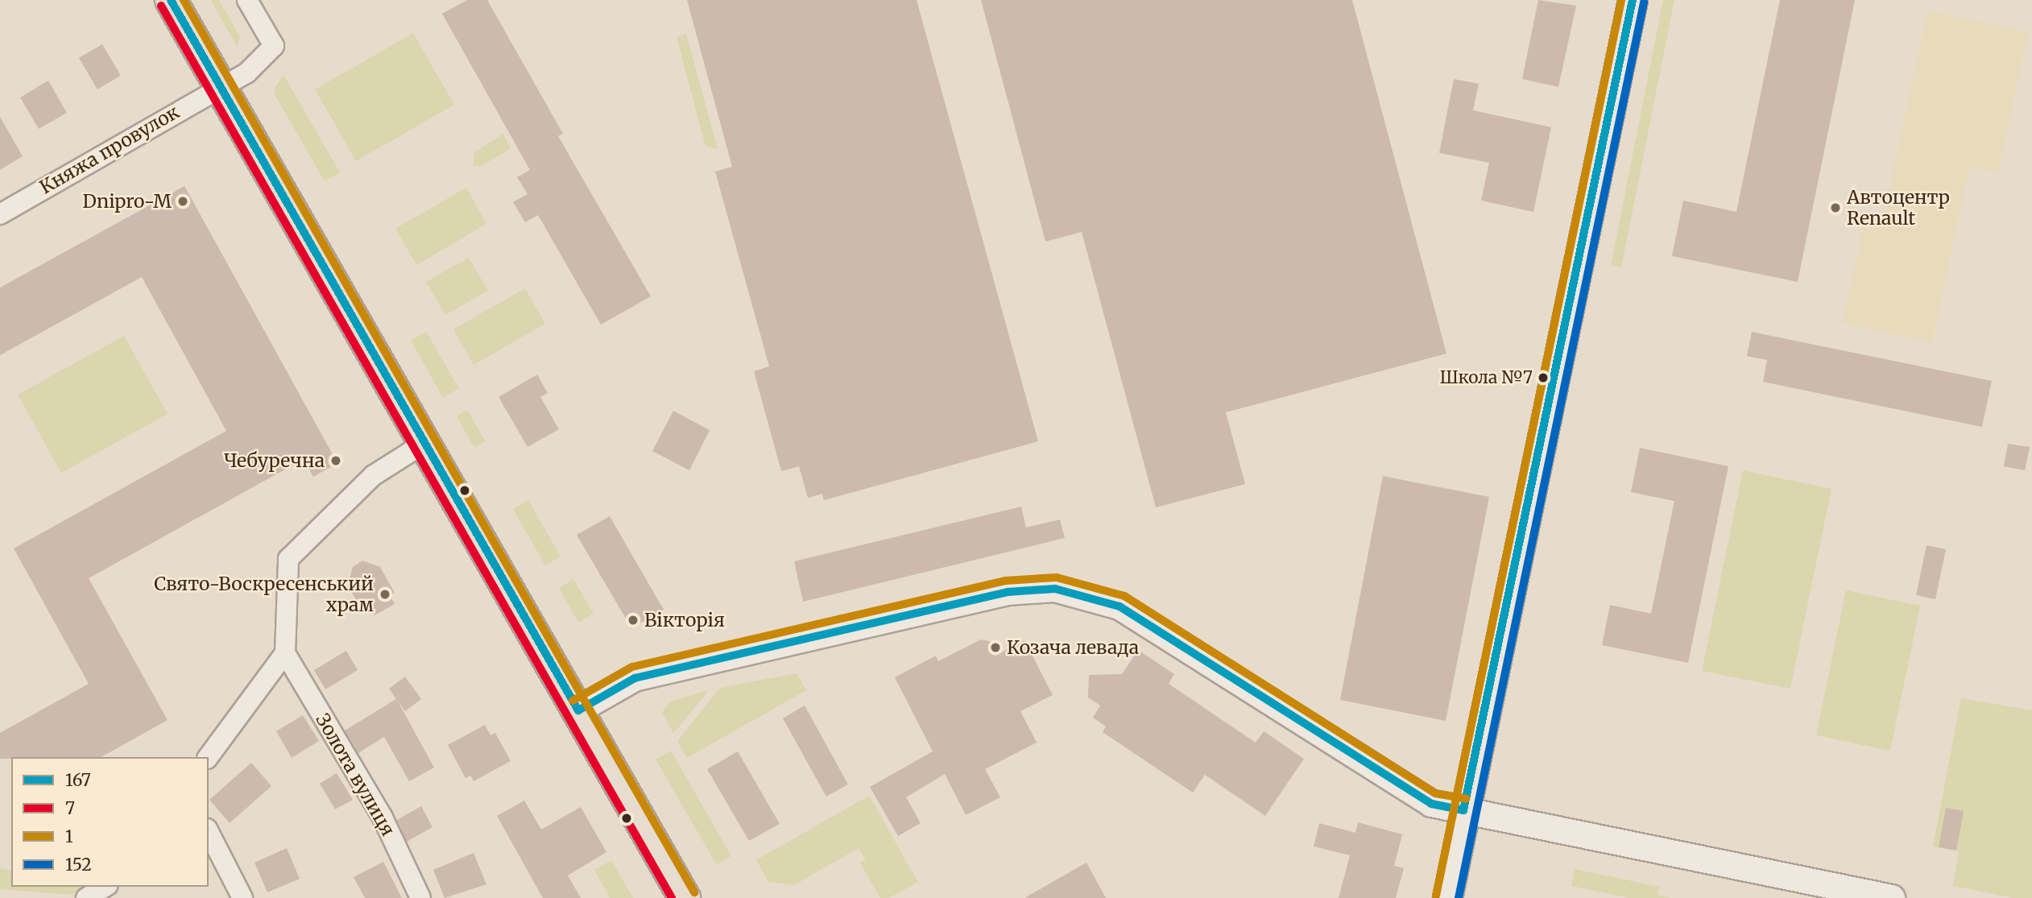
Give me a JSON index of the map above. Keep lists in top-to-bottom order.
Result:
{
  "streets": {
    "street": ["Княжа провулок", "Золота вулиця"]
  },
  "places": [
    "Dnipro-M",
    "Автоцентр Renault",
    "Школа №7",
    "Чебуречна",
    "Свято-Воскресенський храм",
    "Вікторія",
    "Козача левада"
  ],
  "lines": [
    "transit line 167",
    "transit line 1",
    "transit line 152",
    "transit line 7"
  ],
  "legend": [
    "167",
    "7",
    "1",
    "152"
  ]
}
